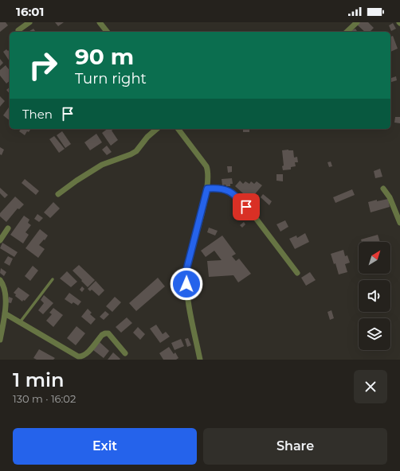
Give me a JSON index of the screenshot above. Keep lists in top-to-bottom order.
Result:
{
  "north": "top right",
  "page": {
    "status": "16:01",
    "turn": ["90 m", "Turn right"],
    "then": "Then",
    "heading": ["1 min", "130 m · 16:02"],
    "buttons": ["Exit", "Share"]
  }
}
